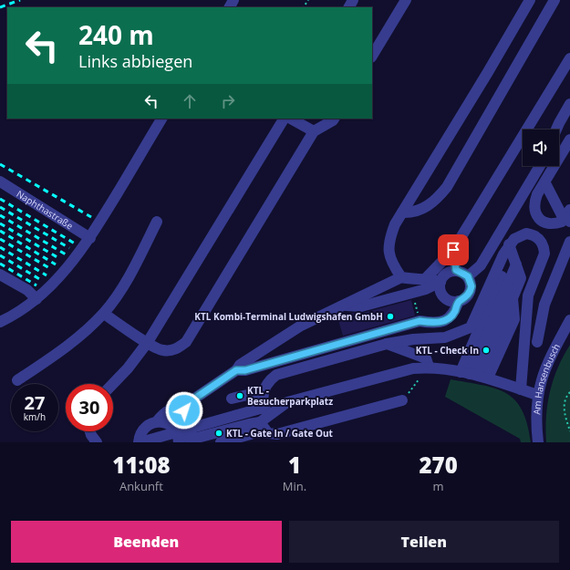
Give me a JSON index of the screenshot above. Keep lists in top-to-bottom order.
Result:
{
  "streets": {
    "street": ["Naphthastraße", "Am Hansenbusch"]
  },
  "places": [
    "KTL Kombi-Terminal Ludwigshafen GmbH",
    "KTL - Check In",
    "KTL - Besucherparkplatz",
    "KTL - Gate In / Gate Out"
  ],
  "page": {
    "turn": ["240 m", "Links abbiegen"],
    "speed": "27 km/h",
    "limit": "30",
    "eta": [
      "11:08",
      "Ankunft",
      "1",
      "Min.",
      "270",
      "m"
    ],
    "buttons": ["Beenden", "Teilen"]
  }
}
